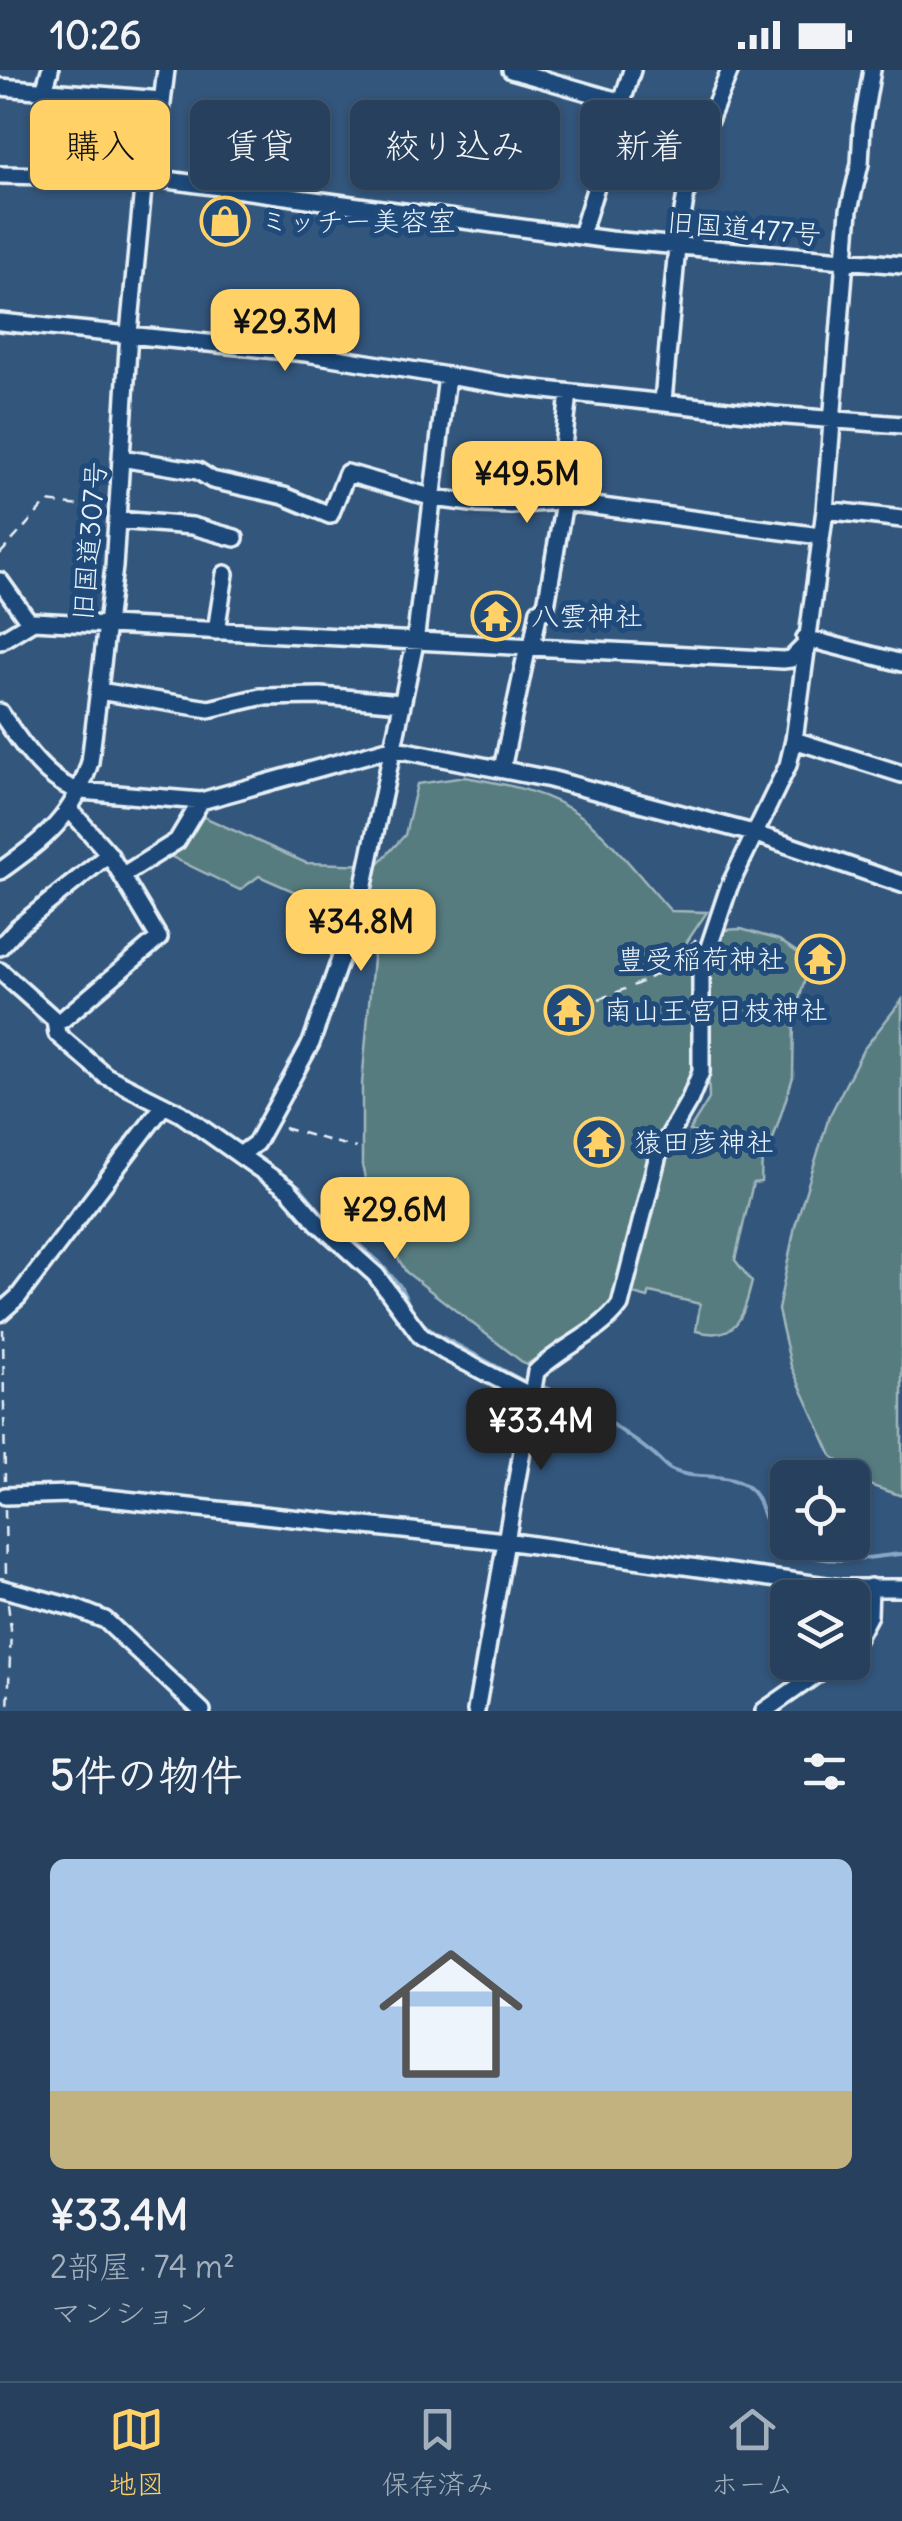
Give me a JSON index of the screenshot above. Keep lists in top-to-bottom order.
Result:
{
  "streets": {
    "street": ["旧国道477号", "旧国道307号"]
  },
  "places": {
    "shop": ["ミッチー美容室"],
    "temple": [
      "八雲神社",
      "豊受稲荷神社",
      "南山王宮日枝神社",
      "猿田彦神社"
    ]
  },
  "page": {
    "status": "10:26",
    "chip": [
      "購入",
      "賃貸",
      "絞り込み",
      "新着"
    ],
    "price": [
      "¥29.3M",
      "¥49.5M",
      "¥34.8M",
      "¥29.6M",
      "¥33.4M"
    ],
    "heading": "5件の物件",
    "list": [
      {
        "name": "¥33.4M",
        "note": "2部屋 · 74 m² · マンション"
      }
    ],
    "tabs": ["地図", "保存済み", "ホーム"]
  }
}
